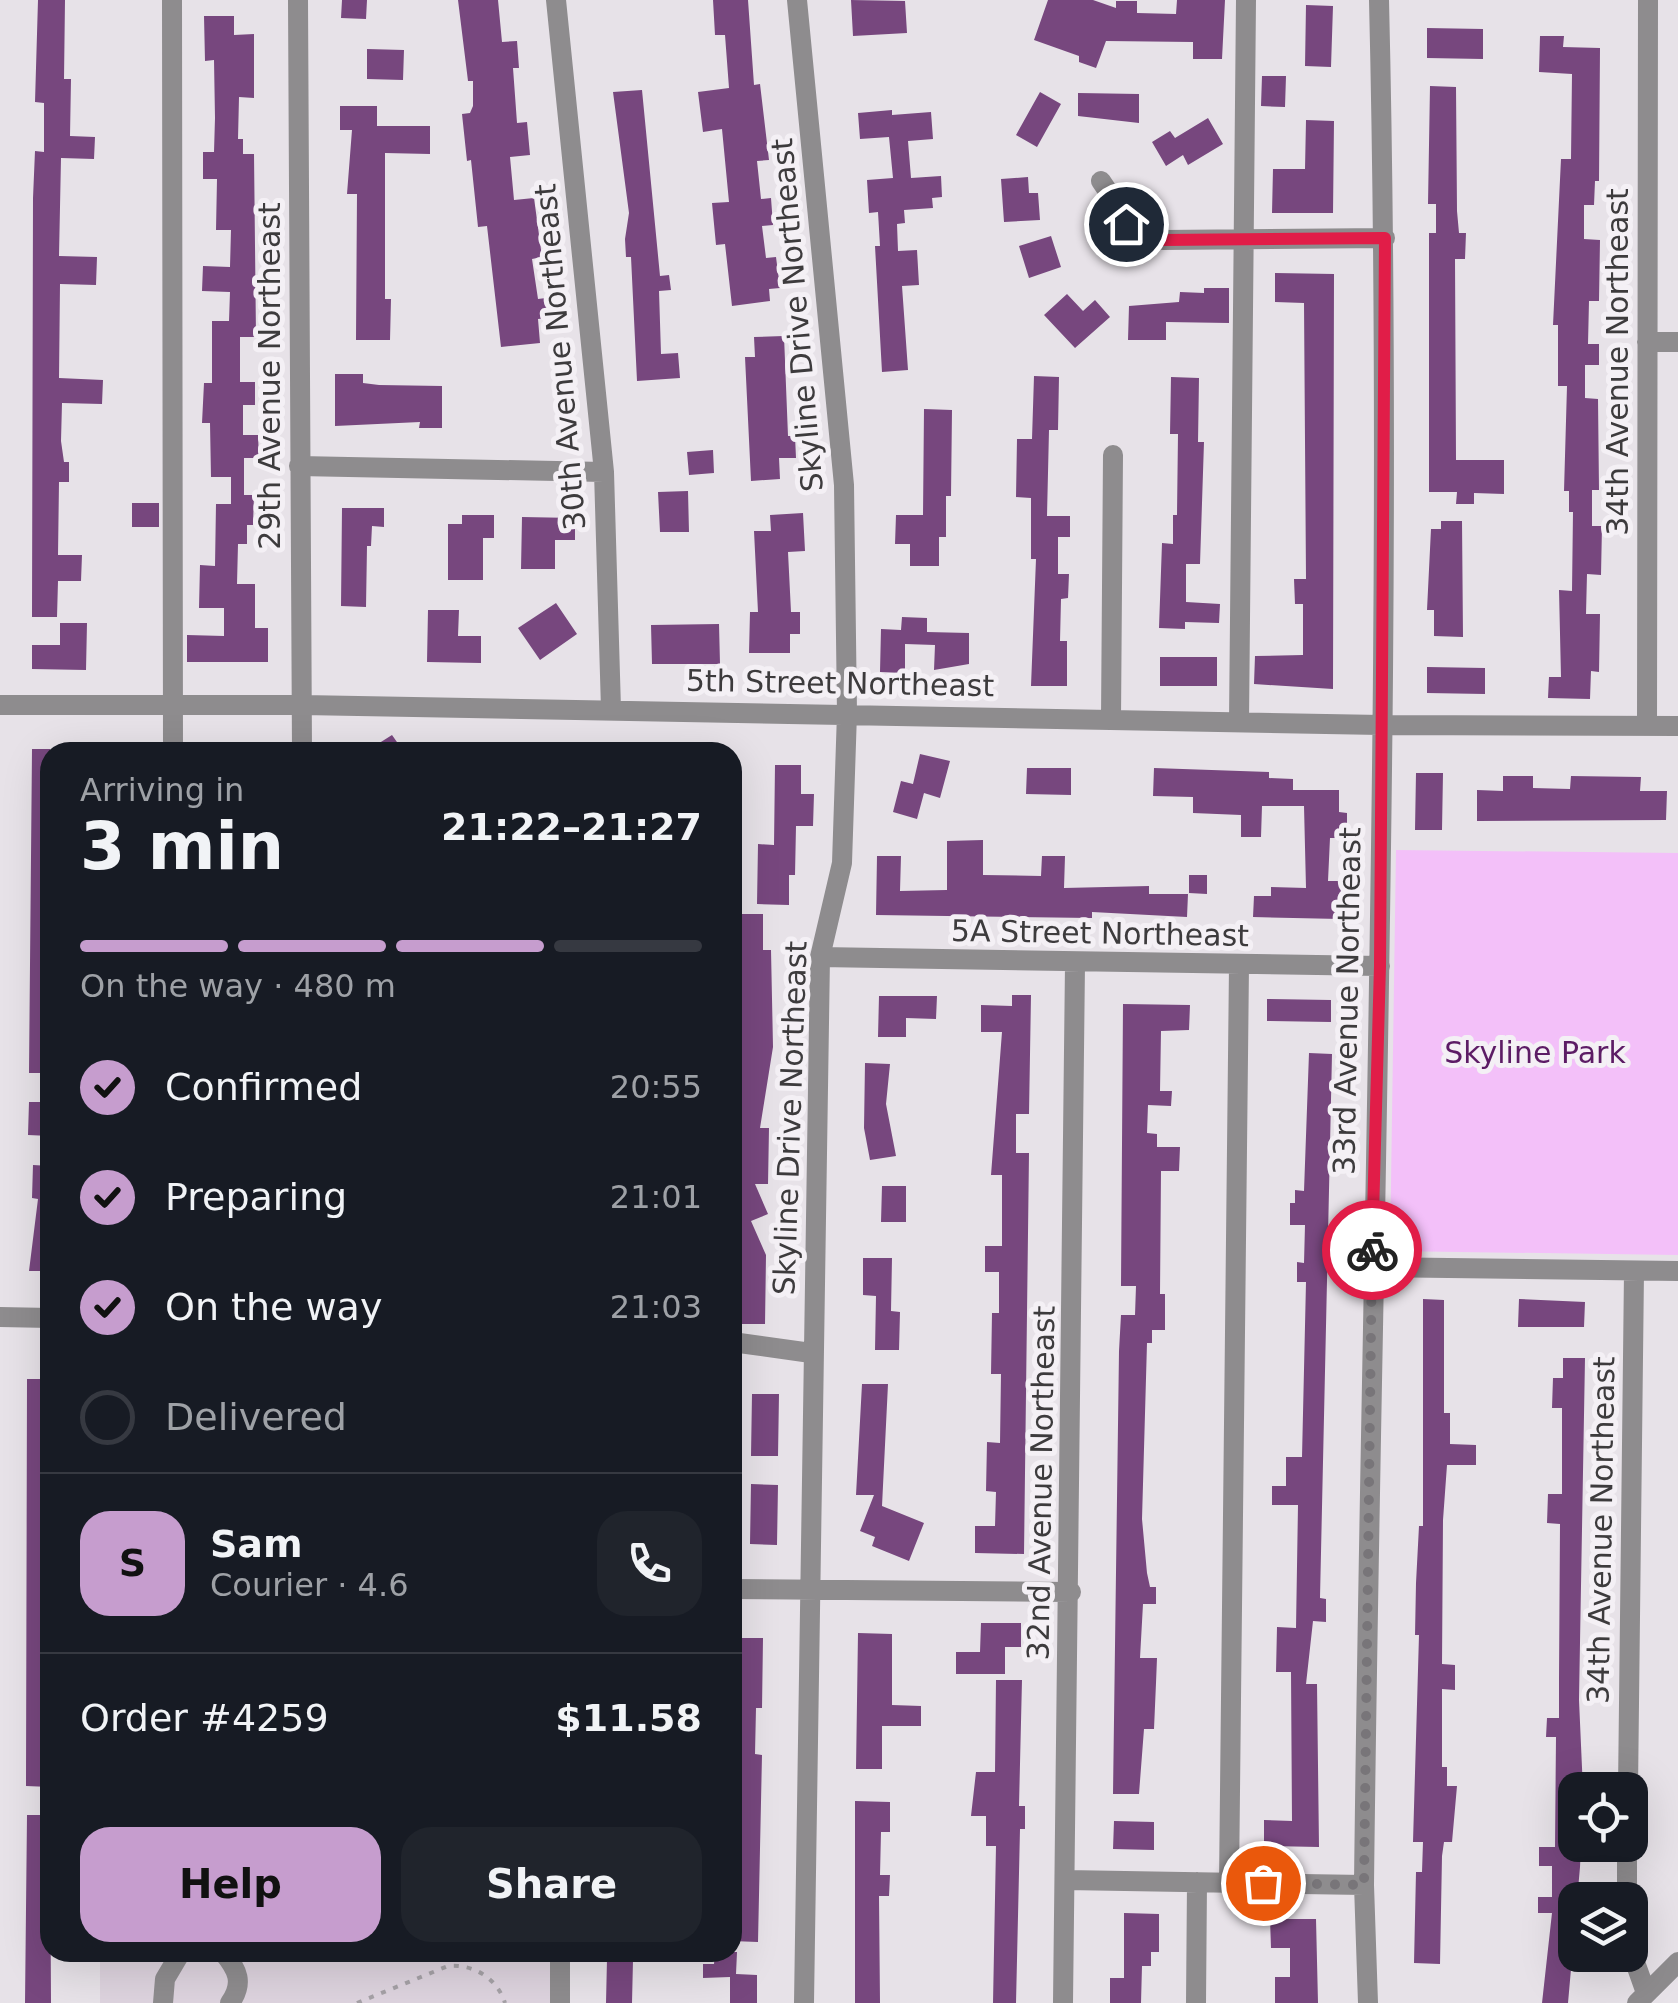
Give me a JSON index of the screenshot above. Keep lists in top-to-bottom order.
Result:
{
  "streets": {
    "street": [
      "Skyline Drive Northeast",
      "30th Avenue Northeast",
      "34th Avenue Northeast",
      "29th Avenue Northeast",
      "5th Street Northeast",
      "5A Street Northeast",
      "33rd Avenue Northeast",
      "32nd Avenue Northeast"
    ]
  },
  "crossings": [
    ["Skyline Drive Northeast", "5th Street Northeast"],
    ["Skyline Drive Northeast", "5A Street Northeast"],
    ["30th Avenue Northeast", "5th Street Northeast"],
    ["34th Avenue Northeast", "5th Street Northeast"],
    ["29th Avenue Northeast", "5th Street Northeast"],
    ["5th Street Northeast", "33rd Avenue Northeast"],
    ["5A Street Northeast", "33rd Avenue Northeast"],
    ["5A Street Northeast", "32nd Avenue Northeast"]
  ],
  "parks": ["Skyline Park"],
  "page": {
    "heading": ["3 min", "Arriving in", "21:22–21:27"],
    "panel": [
      "Sam",
      "Courier · 4.6",
      "Order #4259",
      "$11.58"
    ],
    "bar": "On the way · 480 m",
    "list": [
      ["Confirmed", "20:55"],
      ["Preparing", "21:01"],
      ["On the way", "21:03"],
      "Delivered"
    ],
    "round": "S",
    "buttons": ["Help", "Share"]
  }
}
